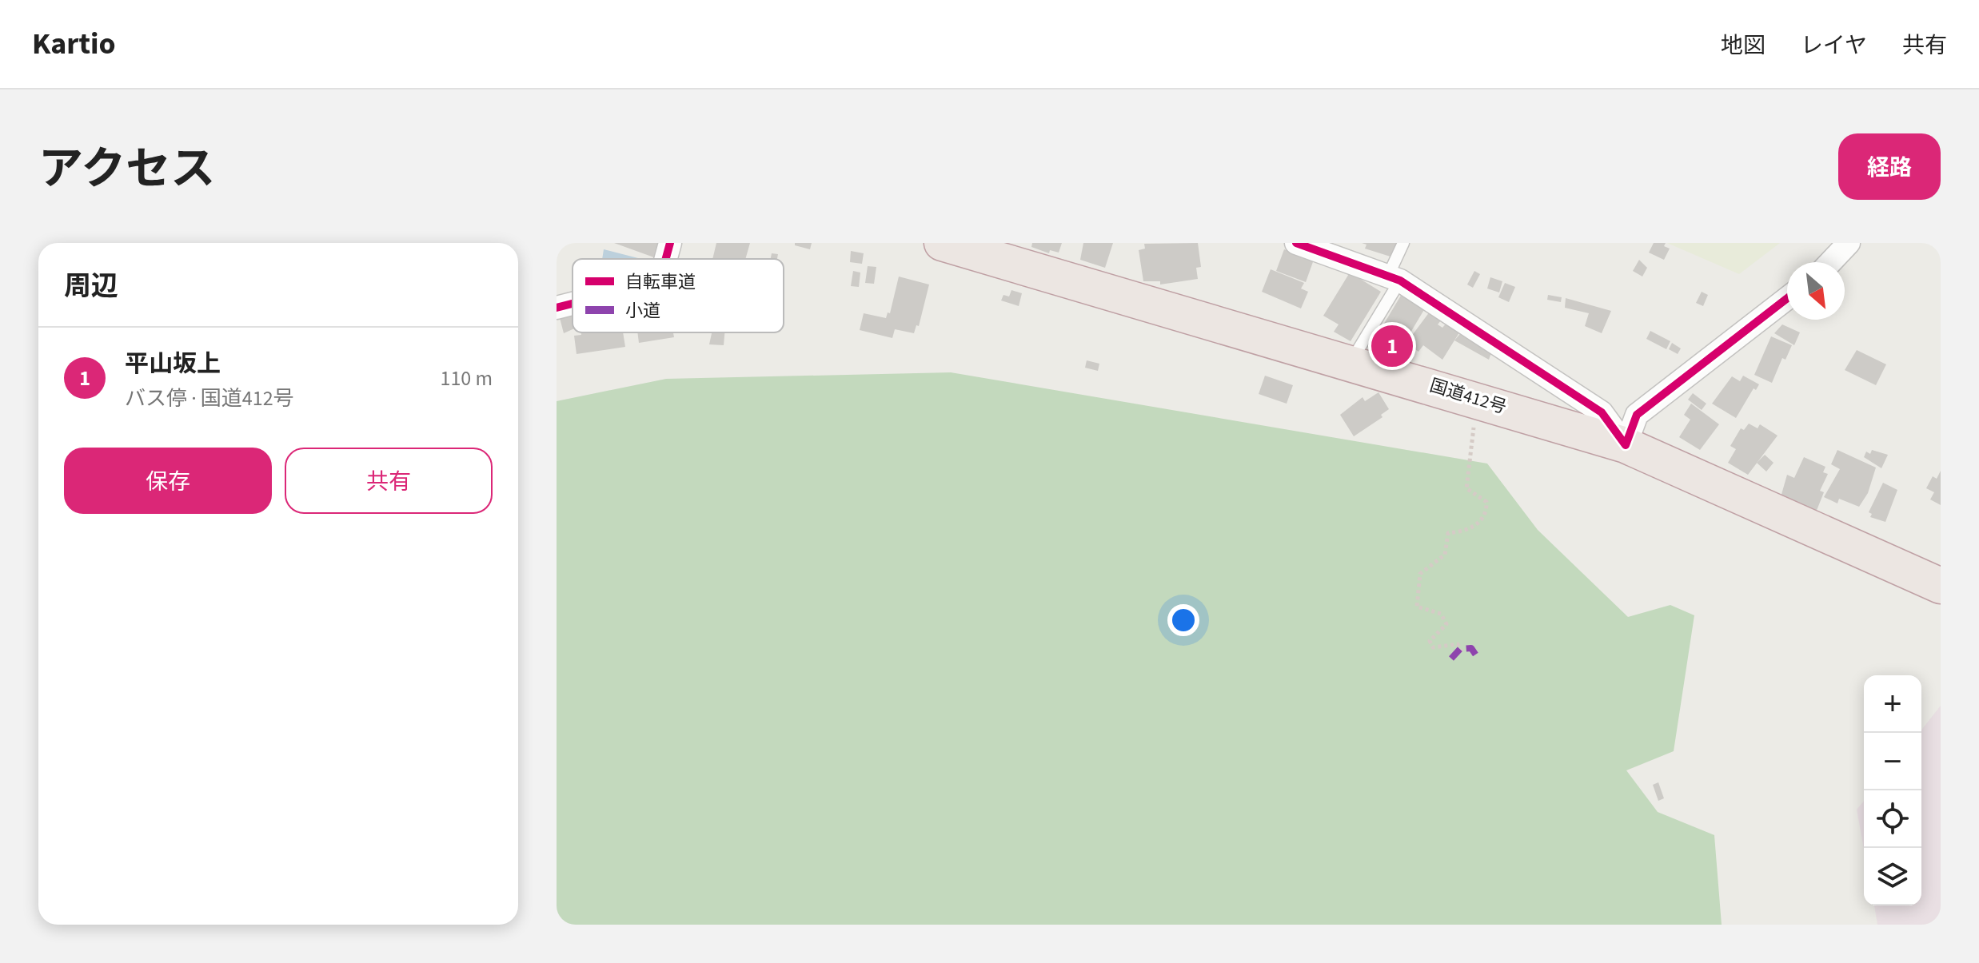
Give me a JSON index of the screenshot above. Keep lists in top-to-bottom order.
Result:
{
  "streets": {
    "highway": ["国道412号"]
  },
  "legend": ["自転車道", "小道"],
  "north": "bottom right",
  "page": {
    "header": "Kartio",
    "nav": ["地図", "レイヤ", "共有"],
    "title": "アクセス",
    "buttons": [
      "経路",
      ["保存", "共有"]
    ],
    "heading": "周辺",
    "pins": "1",
    "list": [
      {
        "mark": "1",
        "name": "平山坂上",
        "note": "バス停 · 国道412号",
        "value": "110 m"
      }
    ],
    "map_buttons": ["+", "−"]
  }
}
